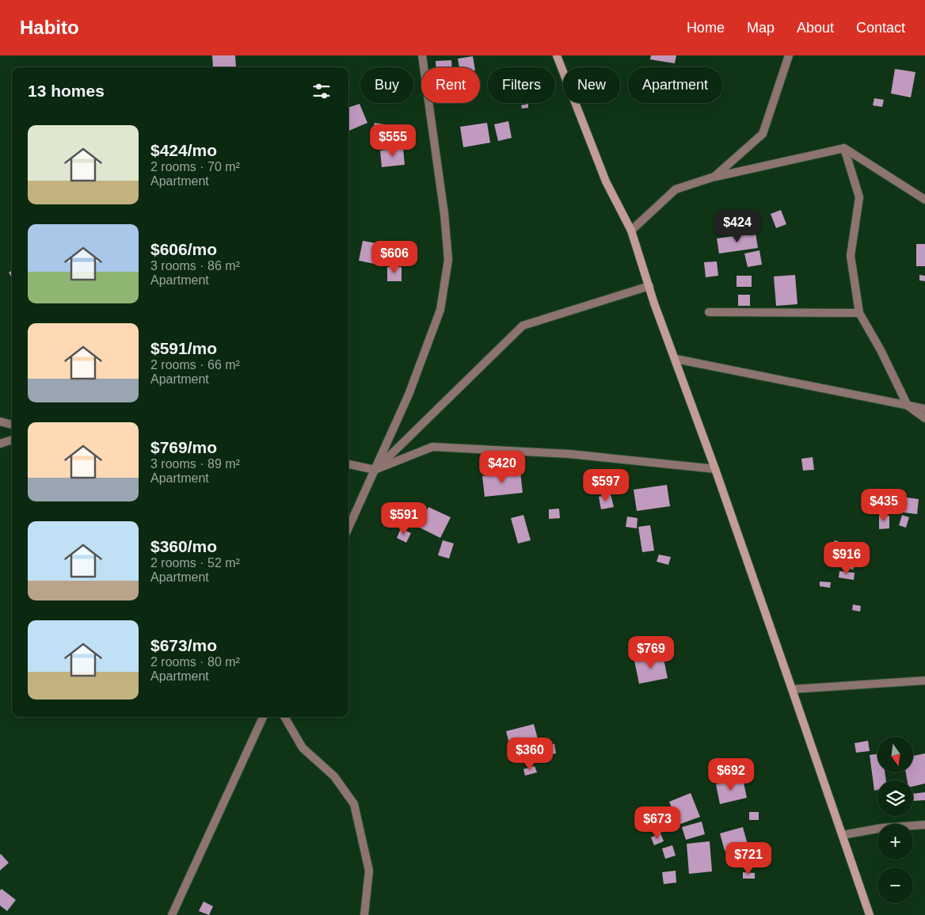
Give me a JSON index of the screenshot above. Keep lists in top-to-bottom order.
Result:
{
  "north": "bottom",
  "page": {
    "header": "Habito",
    "nav": [
      "Home",
      "Map",
      "About",
      "Contact"
    ],
    "chip": [
      "Buy",
      "Rent",
      "Filters",
      "New",
      "Apartment"
    ],
    "heading": "13 homes",
    "list": [
      {
        "name": "$424/mo",
        "note": "2 rooms · 70 m² · Apartment"
      },
      {
        "name": "$606/mo",
        "note": "3 rooms · 86 m² · Apartment"
      },
      {
        "name": "$591/mo",
        "note": "2 rooms · 66 m² · Apartment"
      },
      {
        "name": "$769/mo",
        "note": "3 rooms · 89 m² · Apartment"
      },
      {
        "name": "$360/mo",
        "note": "2 rooms · 52 m² · Apartment"
      },
      {
        "name": "$673/mo",
        "note": "2 rooms · 80 m² · Apartment"
      }
    ],
    "price": [
      "$555",
      "$424",
      "$606",
      "$420",
      "$597",
      "$435",
      "$591",
      "$916",
      "$769",
      "$360",
      "$692",
      "$673",
      "$721"
    ],
    "map_buttons": ["+", "−"]
  }
}
